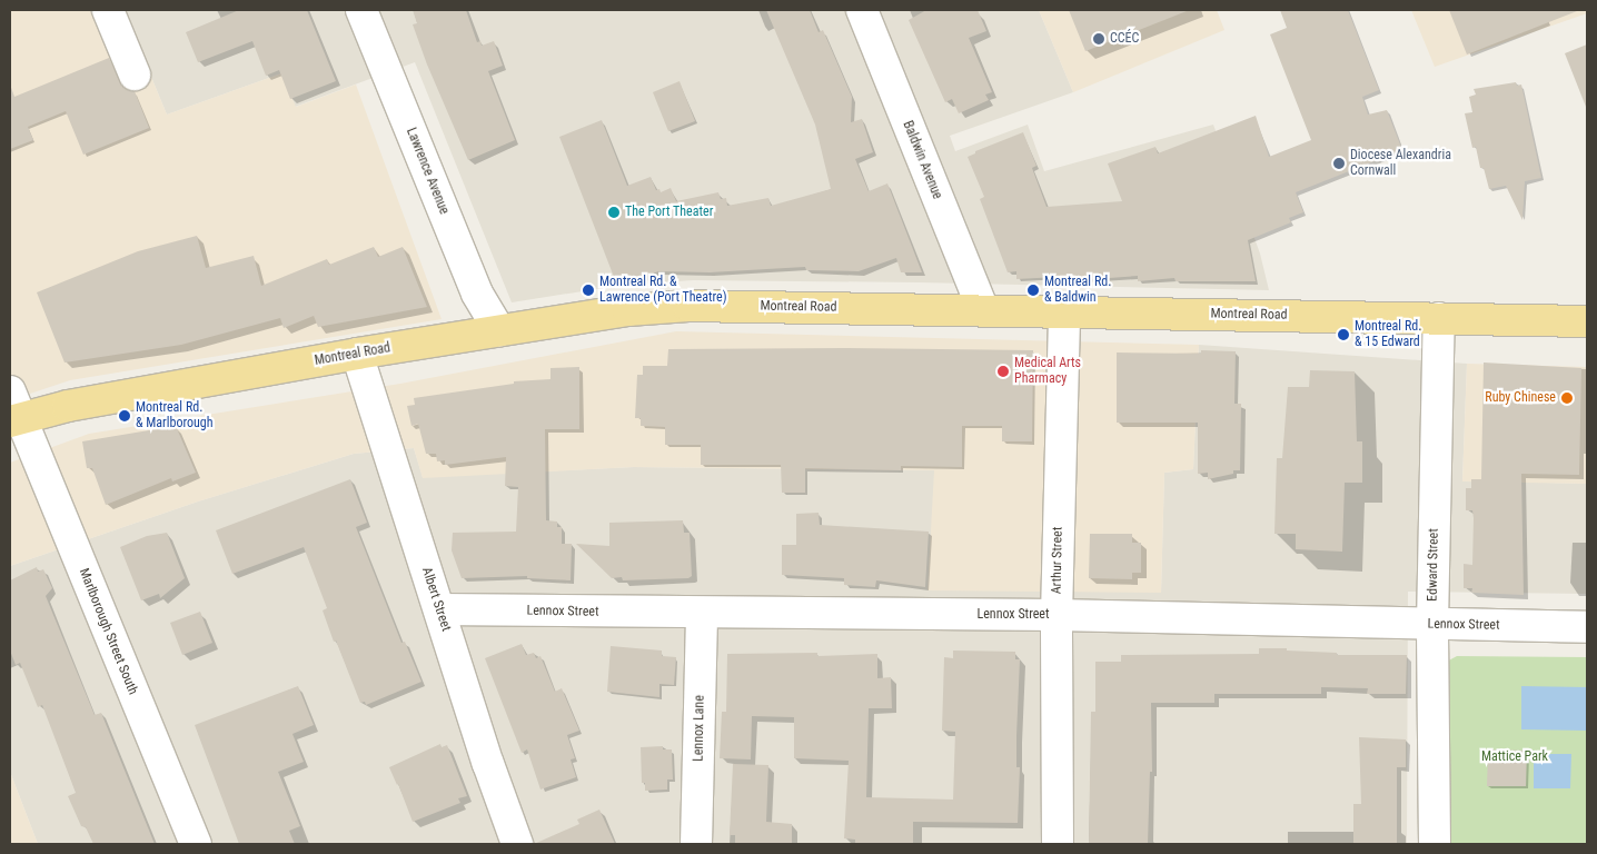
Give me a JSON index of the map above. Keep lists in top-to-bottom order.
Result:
{
  "streets": {
    "main road": ["Montreal Road"],
    "street": [
      "Baldwin Avenue",
      "Lawrence Avenue",
      "Arthur Street",
      "Edward Street",
      "Albert Street",
      "Lennox Street",
      "Marlborough Street South",
      "Lennox Lane"
    ]
  },
  "crossings": [
    ["Baldwin Avenue", "Montreal Road"],
    ["Lawrence Avenue", "Montreal Road"],
    ["Montreal Road", "Arthur Street"],
    ["Montreal Road", "Edward Street"],
    ["Montreal Road", "Albert Street"],
    ["Montreal Road", "Marlborough Street South"],
    ["Arthur Street", "Lennox Street"],
    ["Edward Street", "Lennox Street"],
    ["Albert Street", "Lennox Street"],
    ["Lennox Street", "Lennox Lane"]
  ],
  "parks": ["Mattice Park"],
  "places": [
    "CCÉC",
    "Diocese Alexandria Cornwall",
    "The Port Theater",
    "Montreal Rd. & Lawrence (Port Theatre)",
    "Montreal Rd. & Baldwin",
    "Montreal Rd. & 15 Edward",
    "Medical Arts Pharmacy",
    "Ruby Chinese",
    "Montreal Rd. & Marlborough"
  ]
}
